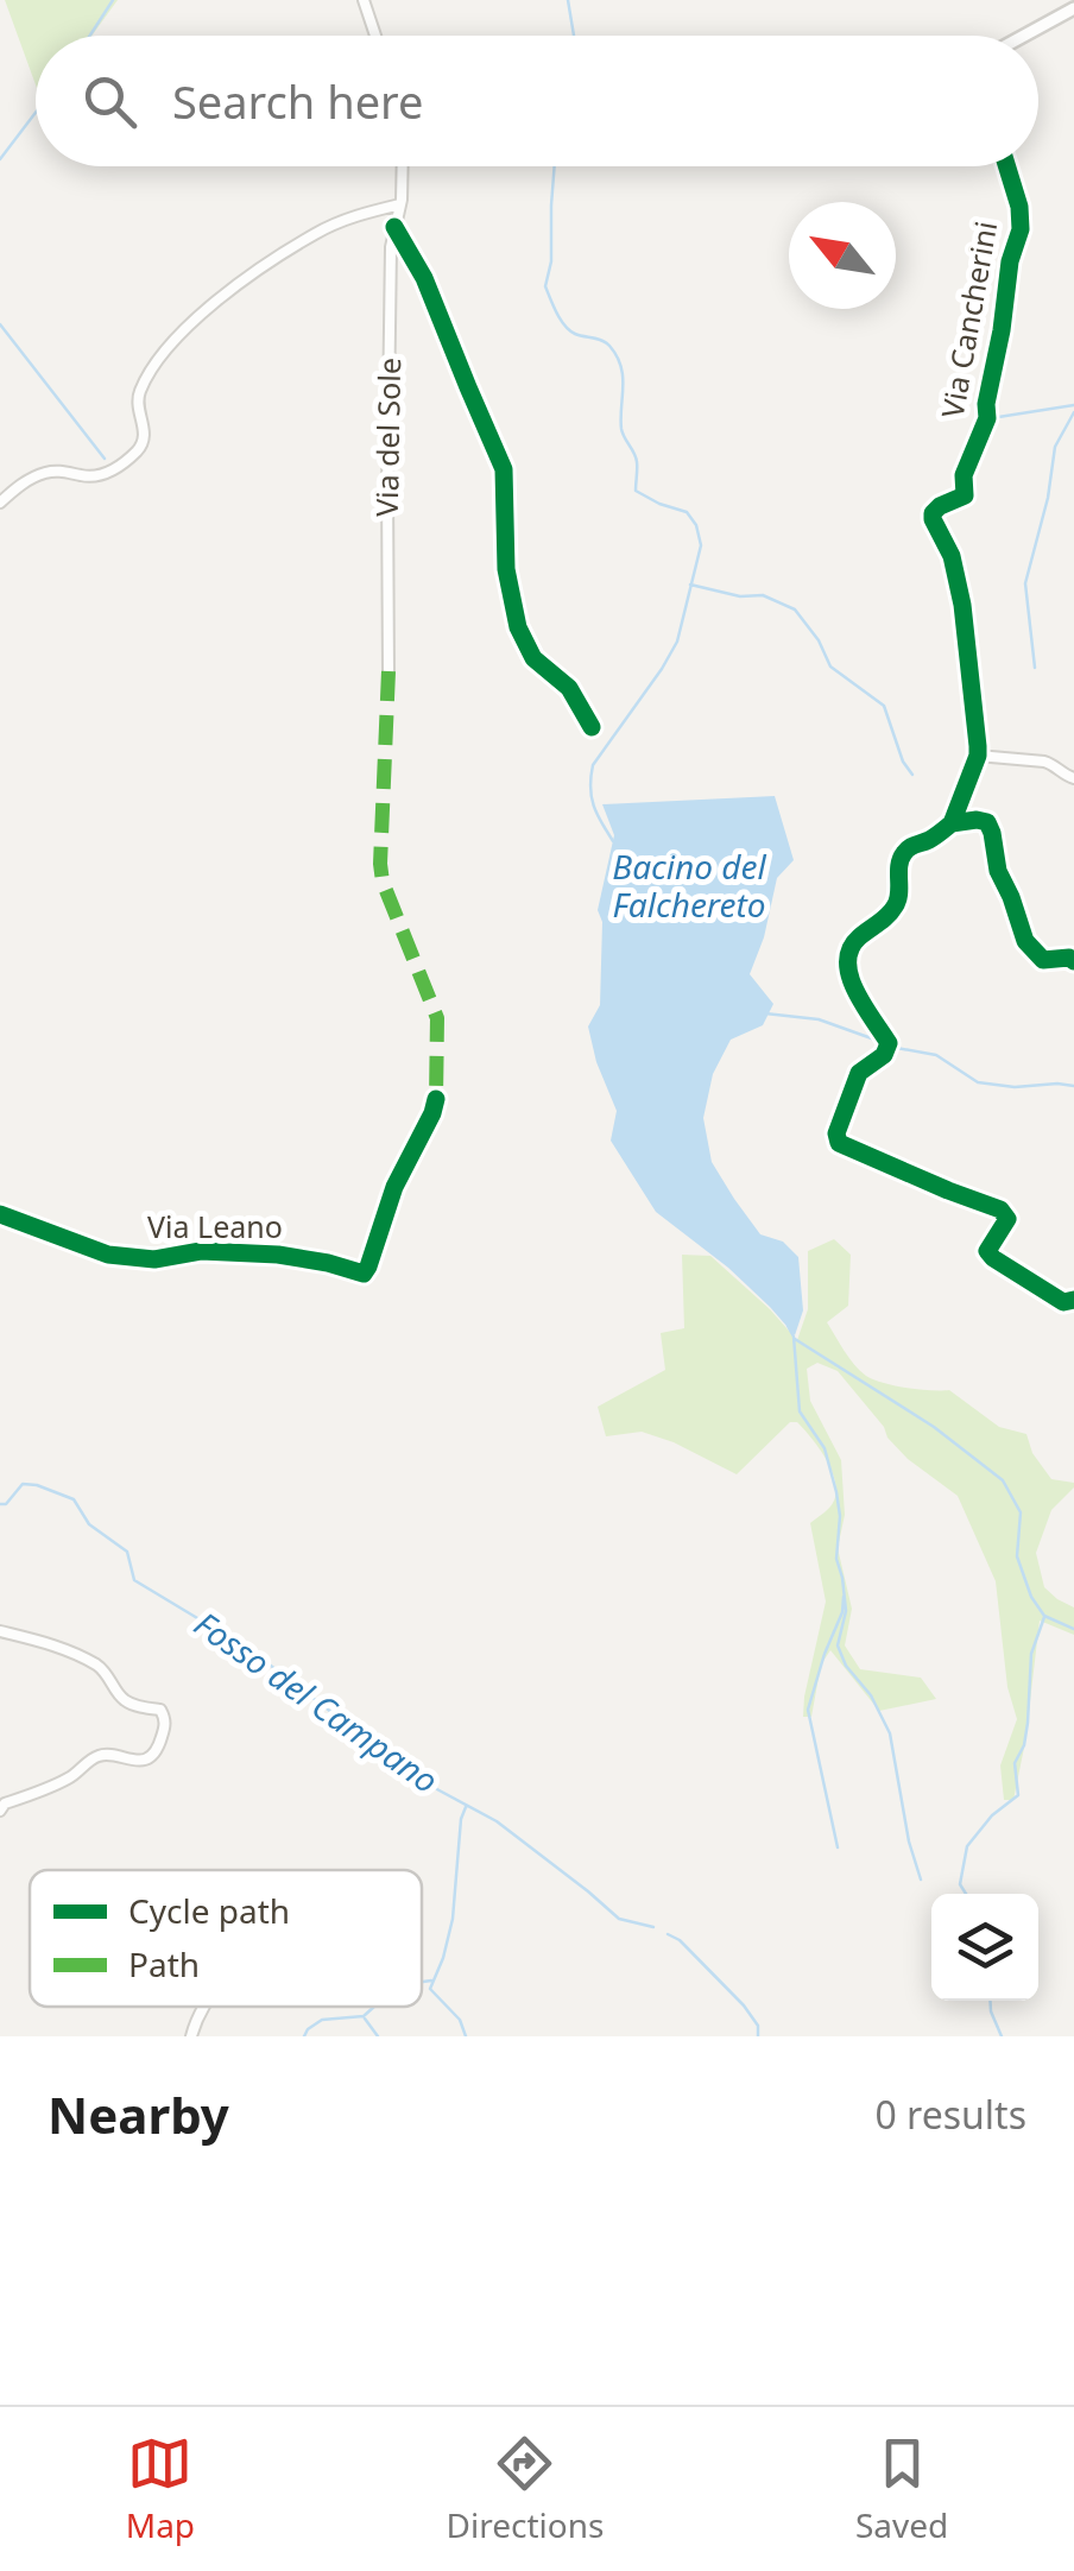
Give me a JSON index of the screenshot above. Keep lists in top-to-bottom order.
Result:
{
  "streets": {
    "street": ["Via Cancherini", "Via del Sole", "Via Leano"]
  },
  "water": ["Bacino del Falchereto", "Fosso del Campano"],
  "legend": ["Cycle path", "Path"],
  "north": "top left",
  "page": {
    "search": "Search here",
    "heading": ["Nearby", "0 results"],
    "nav": ["Map", "Directions", "Saved"]
  }
}
